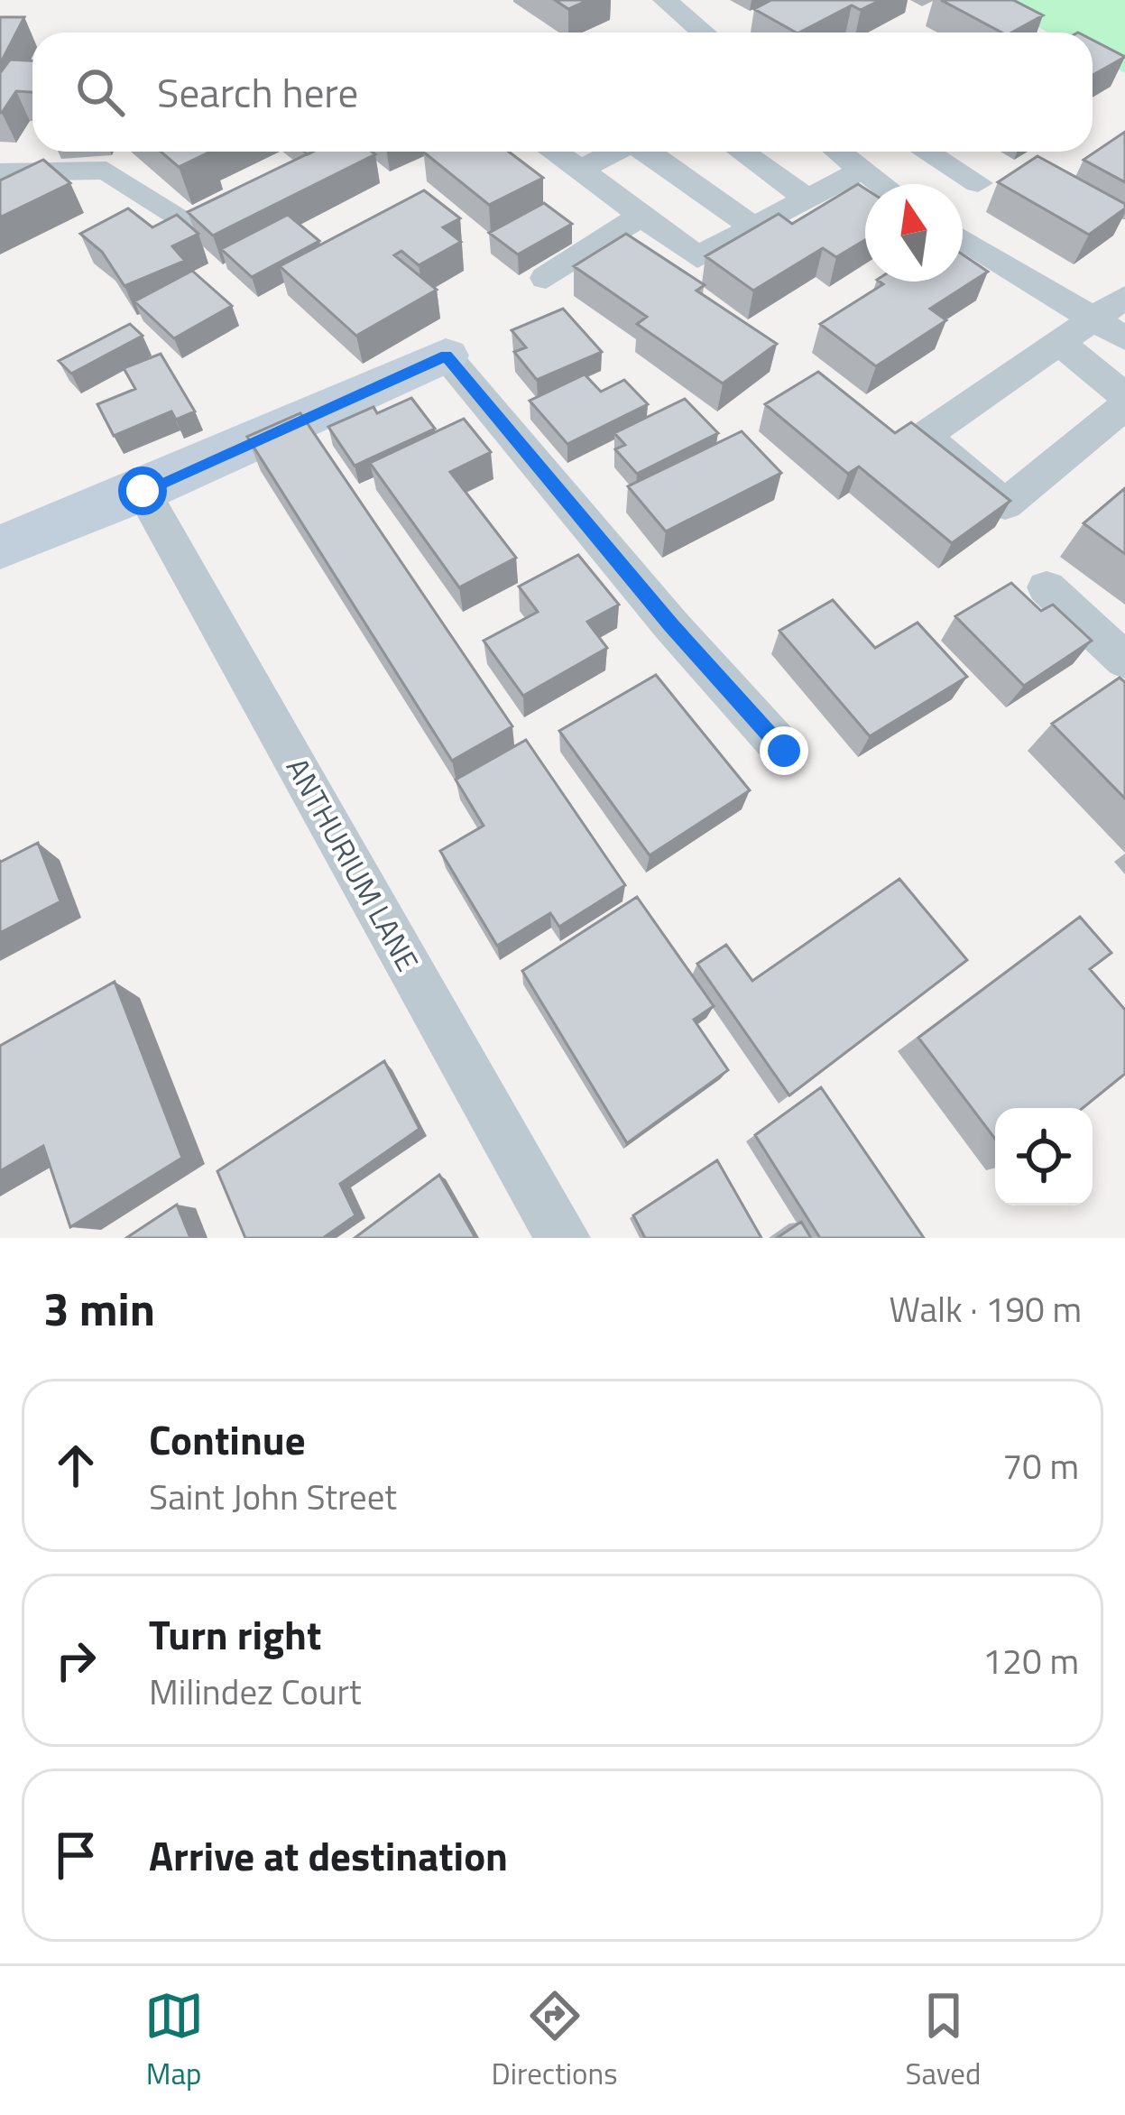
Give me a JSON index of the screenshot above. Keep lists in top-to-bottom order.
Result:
{
  "streets": {
    "street": ["ANTHURIUM LANE"]
  },
  "north": "top",
  "page": {
    "search": "Search here",
    "heading": ["3 min", "Walk · 190 m"],
    "list": [
      ["Continue", "Saint John Street", "70 m"],
      ["Turn right", "Milindez Court", "120 m"],
      "Arrive at destination"
    ],
    "nav": ["Map", "Directions", "Saved"]
  }
}
